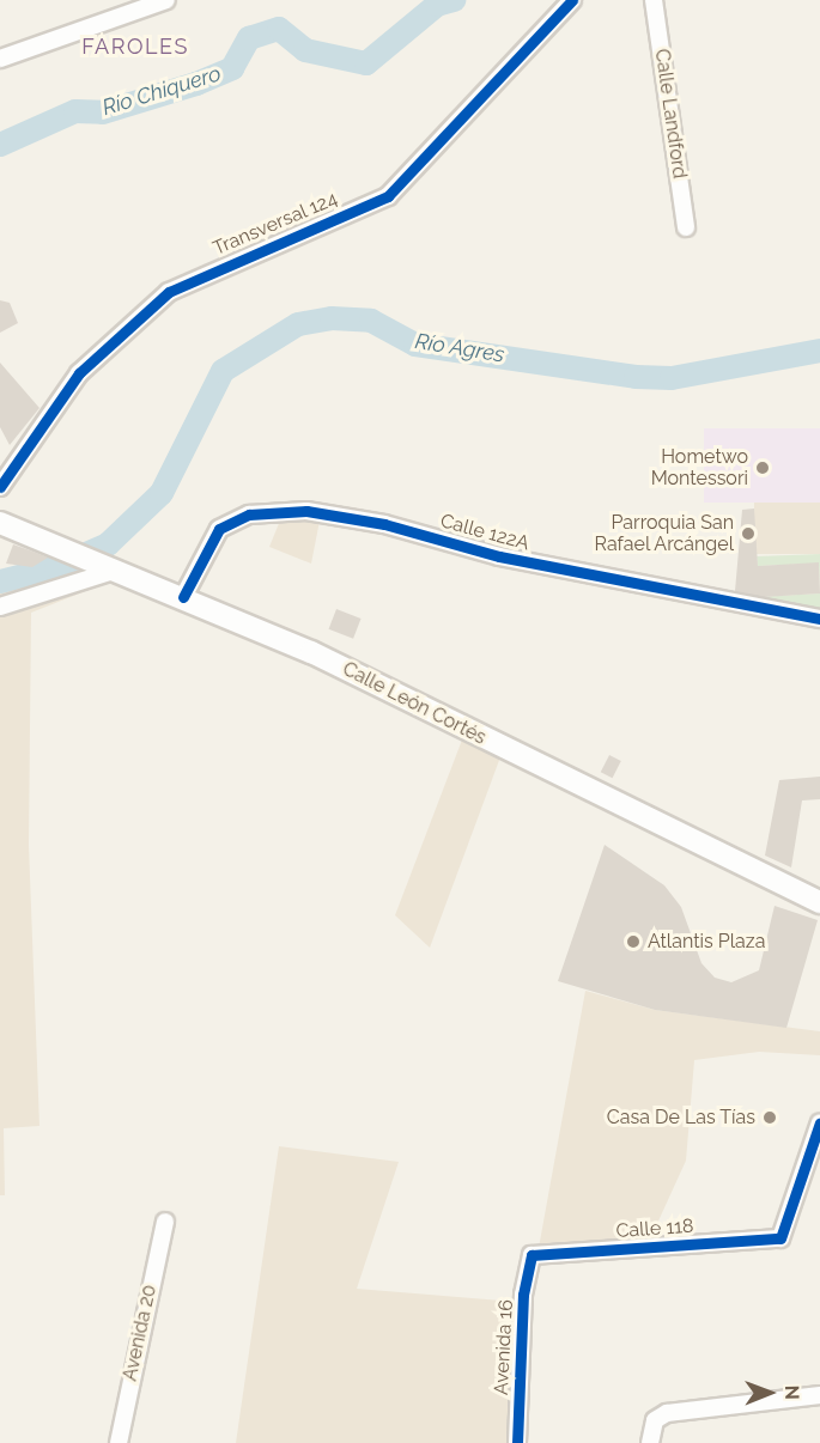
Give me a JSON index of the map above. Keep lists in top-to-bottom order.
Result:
{
  "streets": {
    "main road": ["Calle León Cortés"],
    "street": [
      "Calle Landford",
      "Transversal 124",
      "Calle 122A",
      "Calle 118",
      "Avenida 20",
      "Avenida 16"
    ]
  },
  "crossings": [
    ["Calle 122A", "Calle León Cortés"],
    ["Calle 118", "Avenida 16"]
  ],
  "districts": ["FAROLES"],
  "water": ["Río Chiquero", "Río Agres"],
  "places": [
    "Hometwo Montessori",
    "Parroquia San Rafael Arcángel",
    "Atlantis Plaza",
    "Casa De Las Tías"
  ],
  "north": "right"
}
